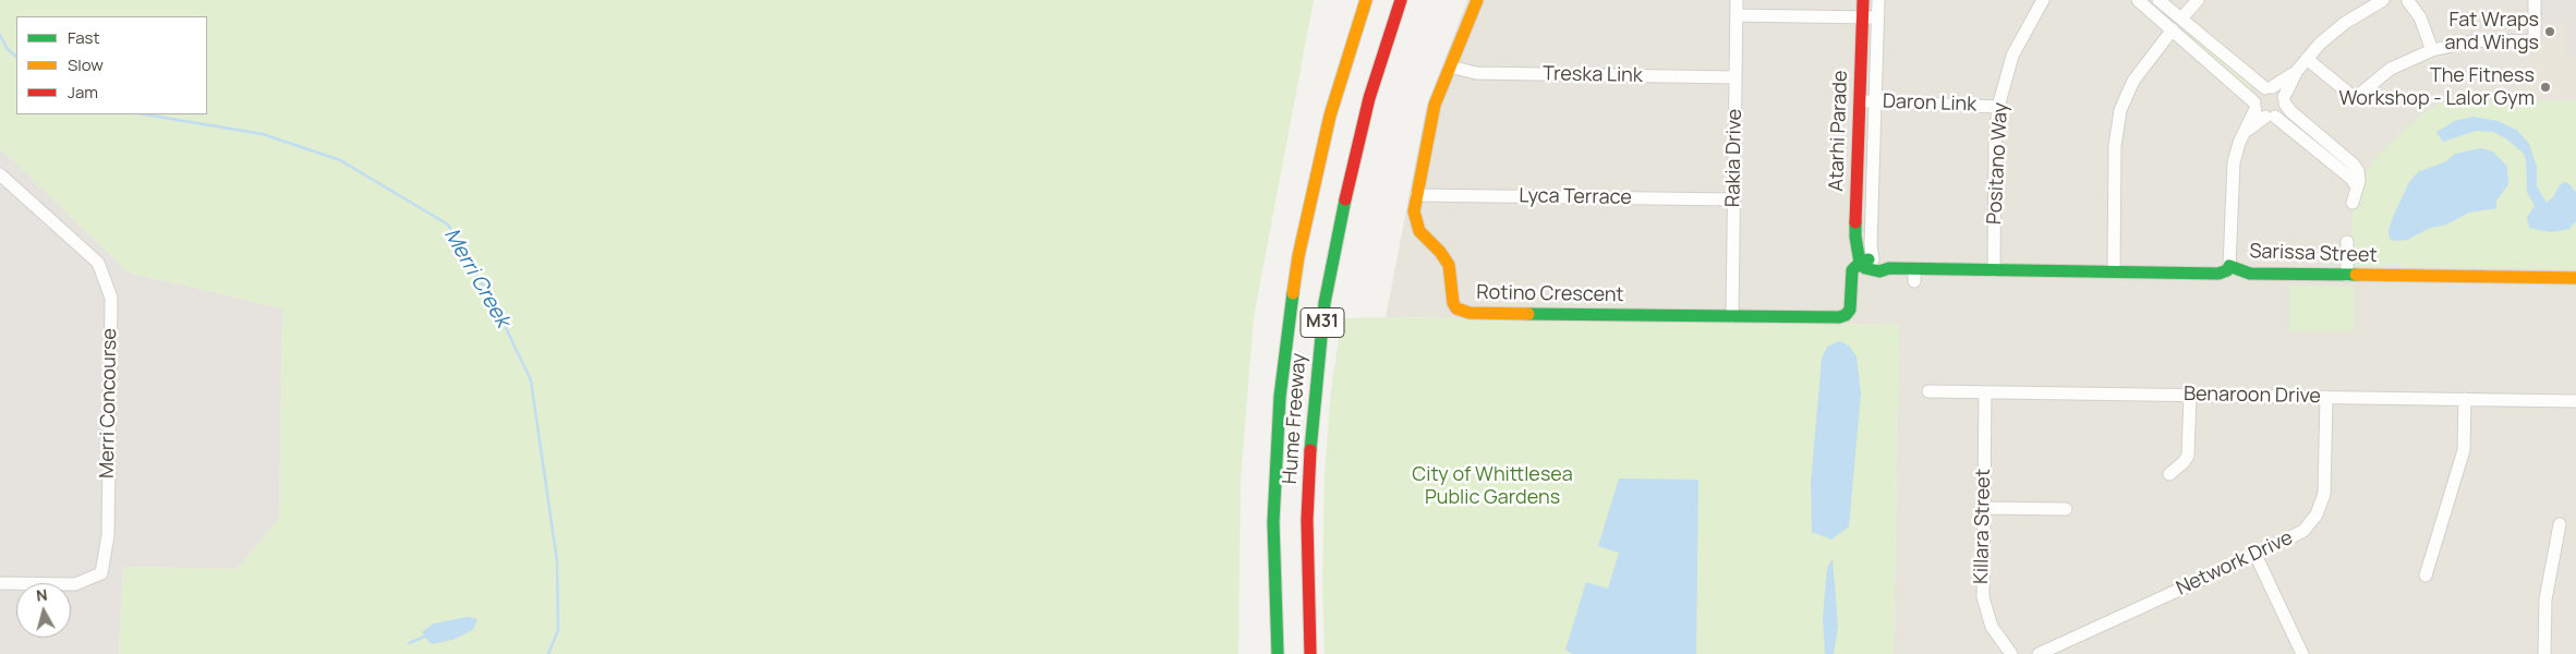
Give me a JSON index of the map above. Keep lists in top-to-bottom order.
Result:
{
  "streets": {
    "main road": [
      "Atarhi Parade",
      "Sarissa Street",
      "Rotino Crescent",
      "M31",
      "Hume Freeway"
    ],
    "street": [
      "Treska Link",
      "Daron Link",
      "Rakia Drive",
      "Positano Way",
      "Lyca Terrace",
      "Benaroon Drive",
      "Merri Concourse",
      "Killara Street",
      "Network Drive"
    ]
  },
  "crossings": [
    ["Treska Link", "Rakia Drive"],
    ["Treska Link", "Rotino Crescent"],
    ["Daron Link", "Atarhi Parade"],
    ["Daron Link", "Positano Way"],
    ["Atarhi Parade", "Sarissa Street"],
    ["Atarhi Parade", "Rotino Crescent"],
    ["Rakia Drive", "Lyca Terrace"],
    ["Rakia Drive", "Rotino Crescent"],
    ["Positano Way", "Sarissa Street"],
    ["Lyca Terrace", "Rotino Crescent"],
    ["Benaroon Drive", "Killara Street"],
    ["Benaroon Drive", "Network Drive"]
  ],
  "water": ["Merri Creek"],
  "parks": ["City of Whittlesea Public Gardens"],
  "places": ["Fat Wraps and Wings", "The Fitness Workshop - Lalor Gym"],
  "legend": ["Fast", "Slow", "Jam"],
  "north": "top"
}
